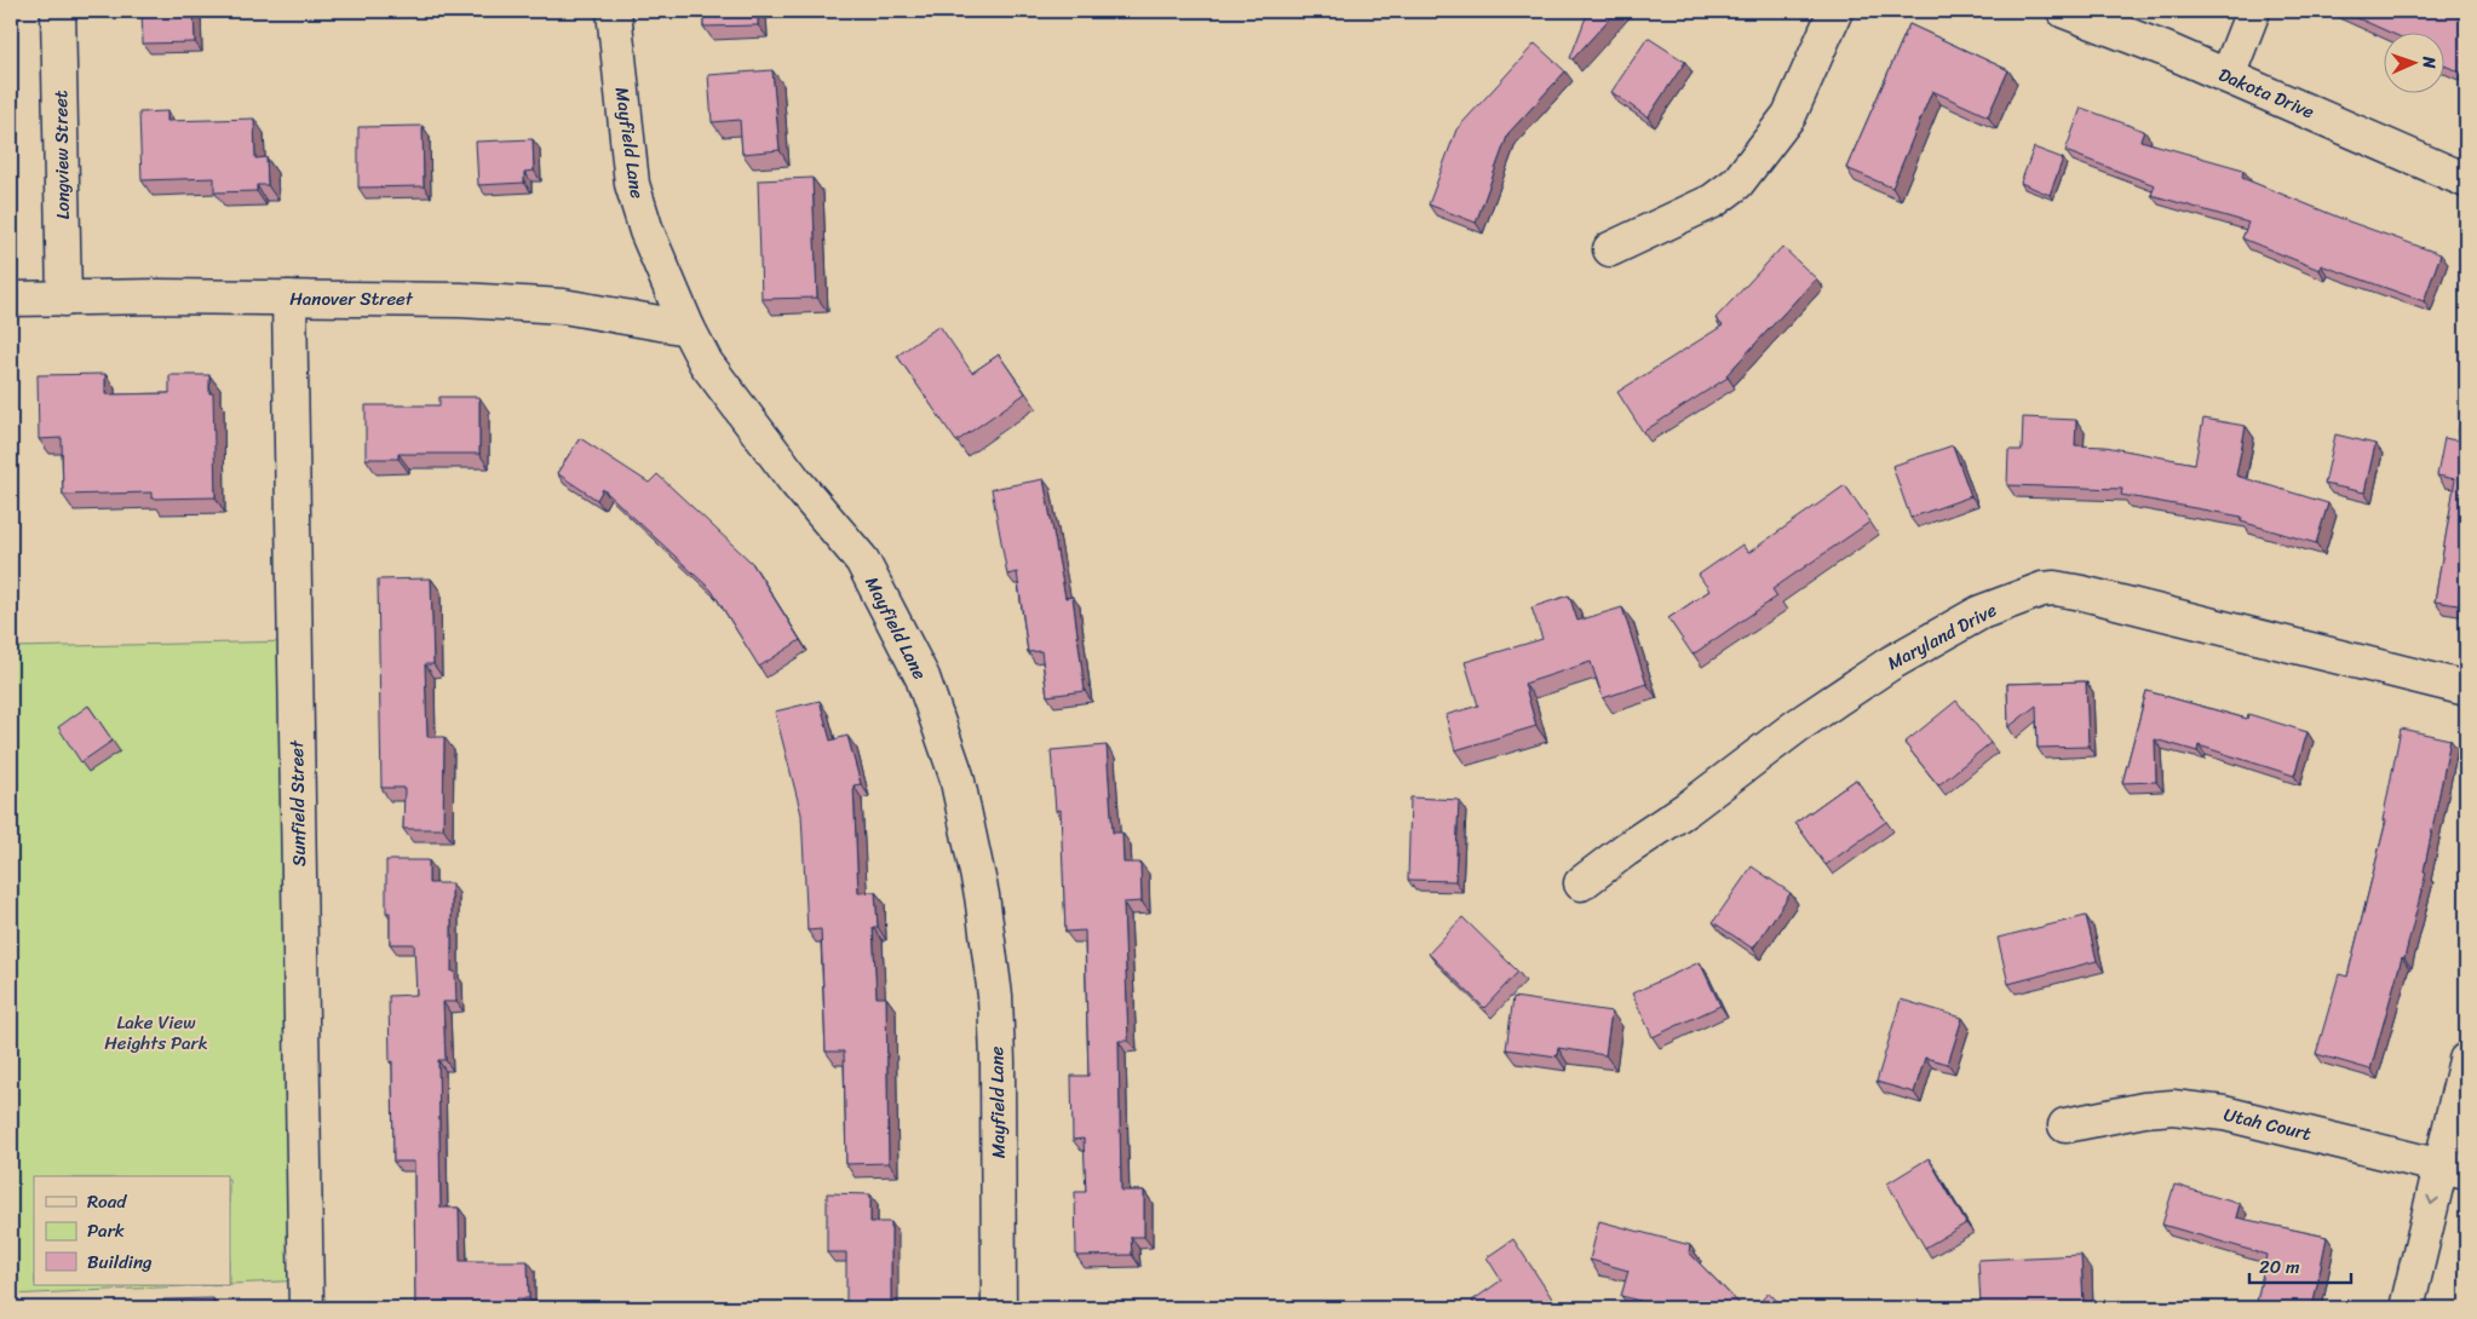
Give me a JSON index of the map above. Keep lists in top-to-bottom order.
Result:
{
  "streets": {
    "street": [
      "Dakota Drive",
      "Mayfield Lane",
      "Longview Street",
      "Hanover Street",
      "Maryland Drive",
      "Sunfield Street",
      "Utah Court"
    ]
  },
  "crossings": [
    ["Mayfield Lane", "Hanover Street"],
    ["Longview Street", "Hanover Street"],
    ["Hanover Street", "Sunfield Street"]
  ],
  "parks": ["Lake View Heights Park"],
  "legend": ["Road", "Park", "Building"],
  "scale_bar": "20 m",
  "north": "right"
}
